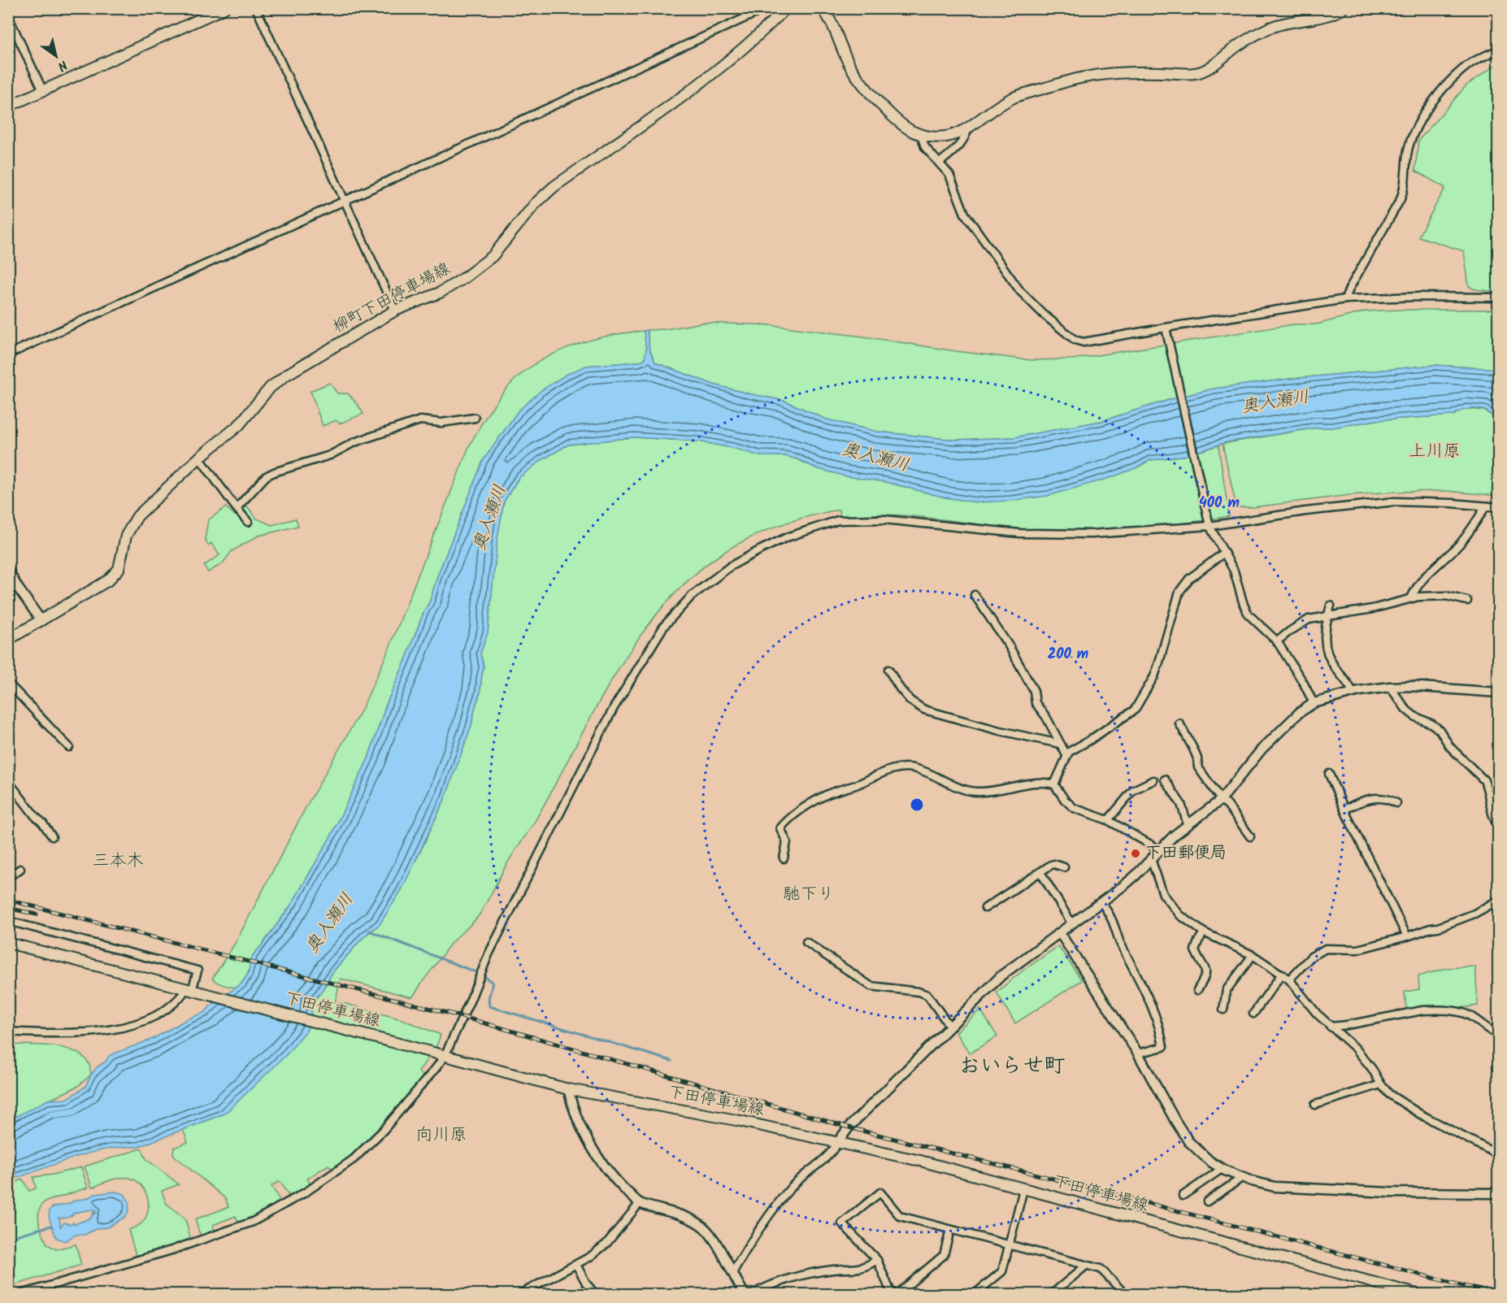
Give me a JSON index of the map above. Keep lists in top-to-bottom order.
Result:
{
  "streets": {
    "main road": ["柳町下田停車場線", "下田停車場線"]
  },
  "districts": [
    "上川原",
    "三本木",
    "馳下り",
    "おいらせ町",
    "向川原"
  ],
  "water": ["奥入瀬川"],
  "places": ["下田郵便局"],
  "north": "bottom right",
  "rings": ["400 m", "200 m"]
}
